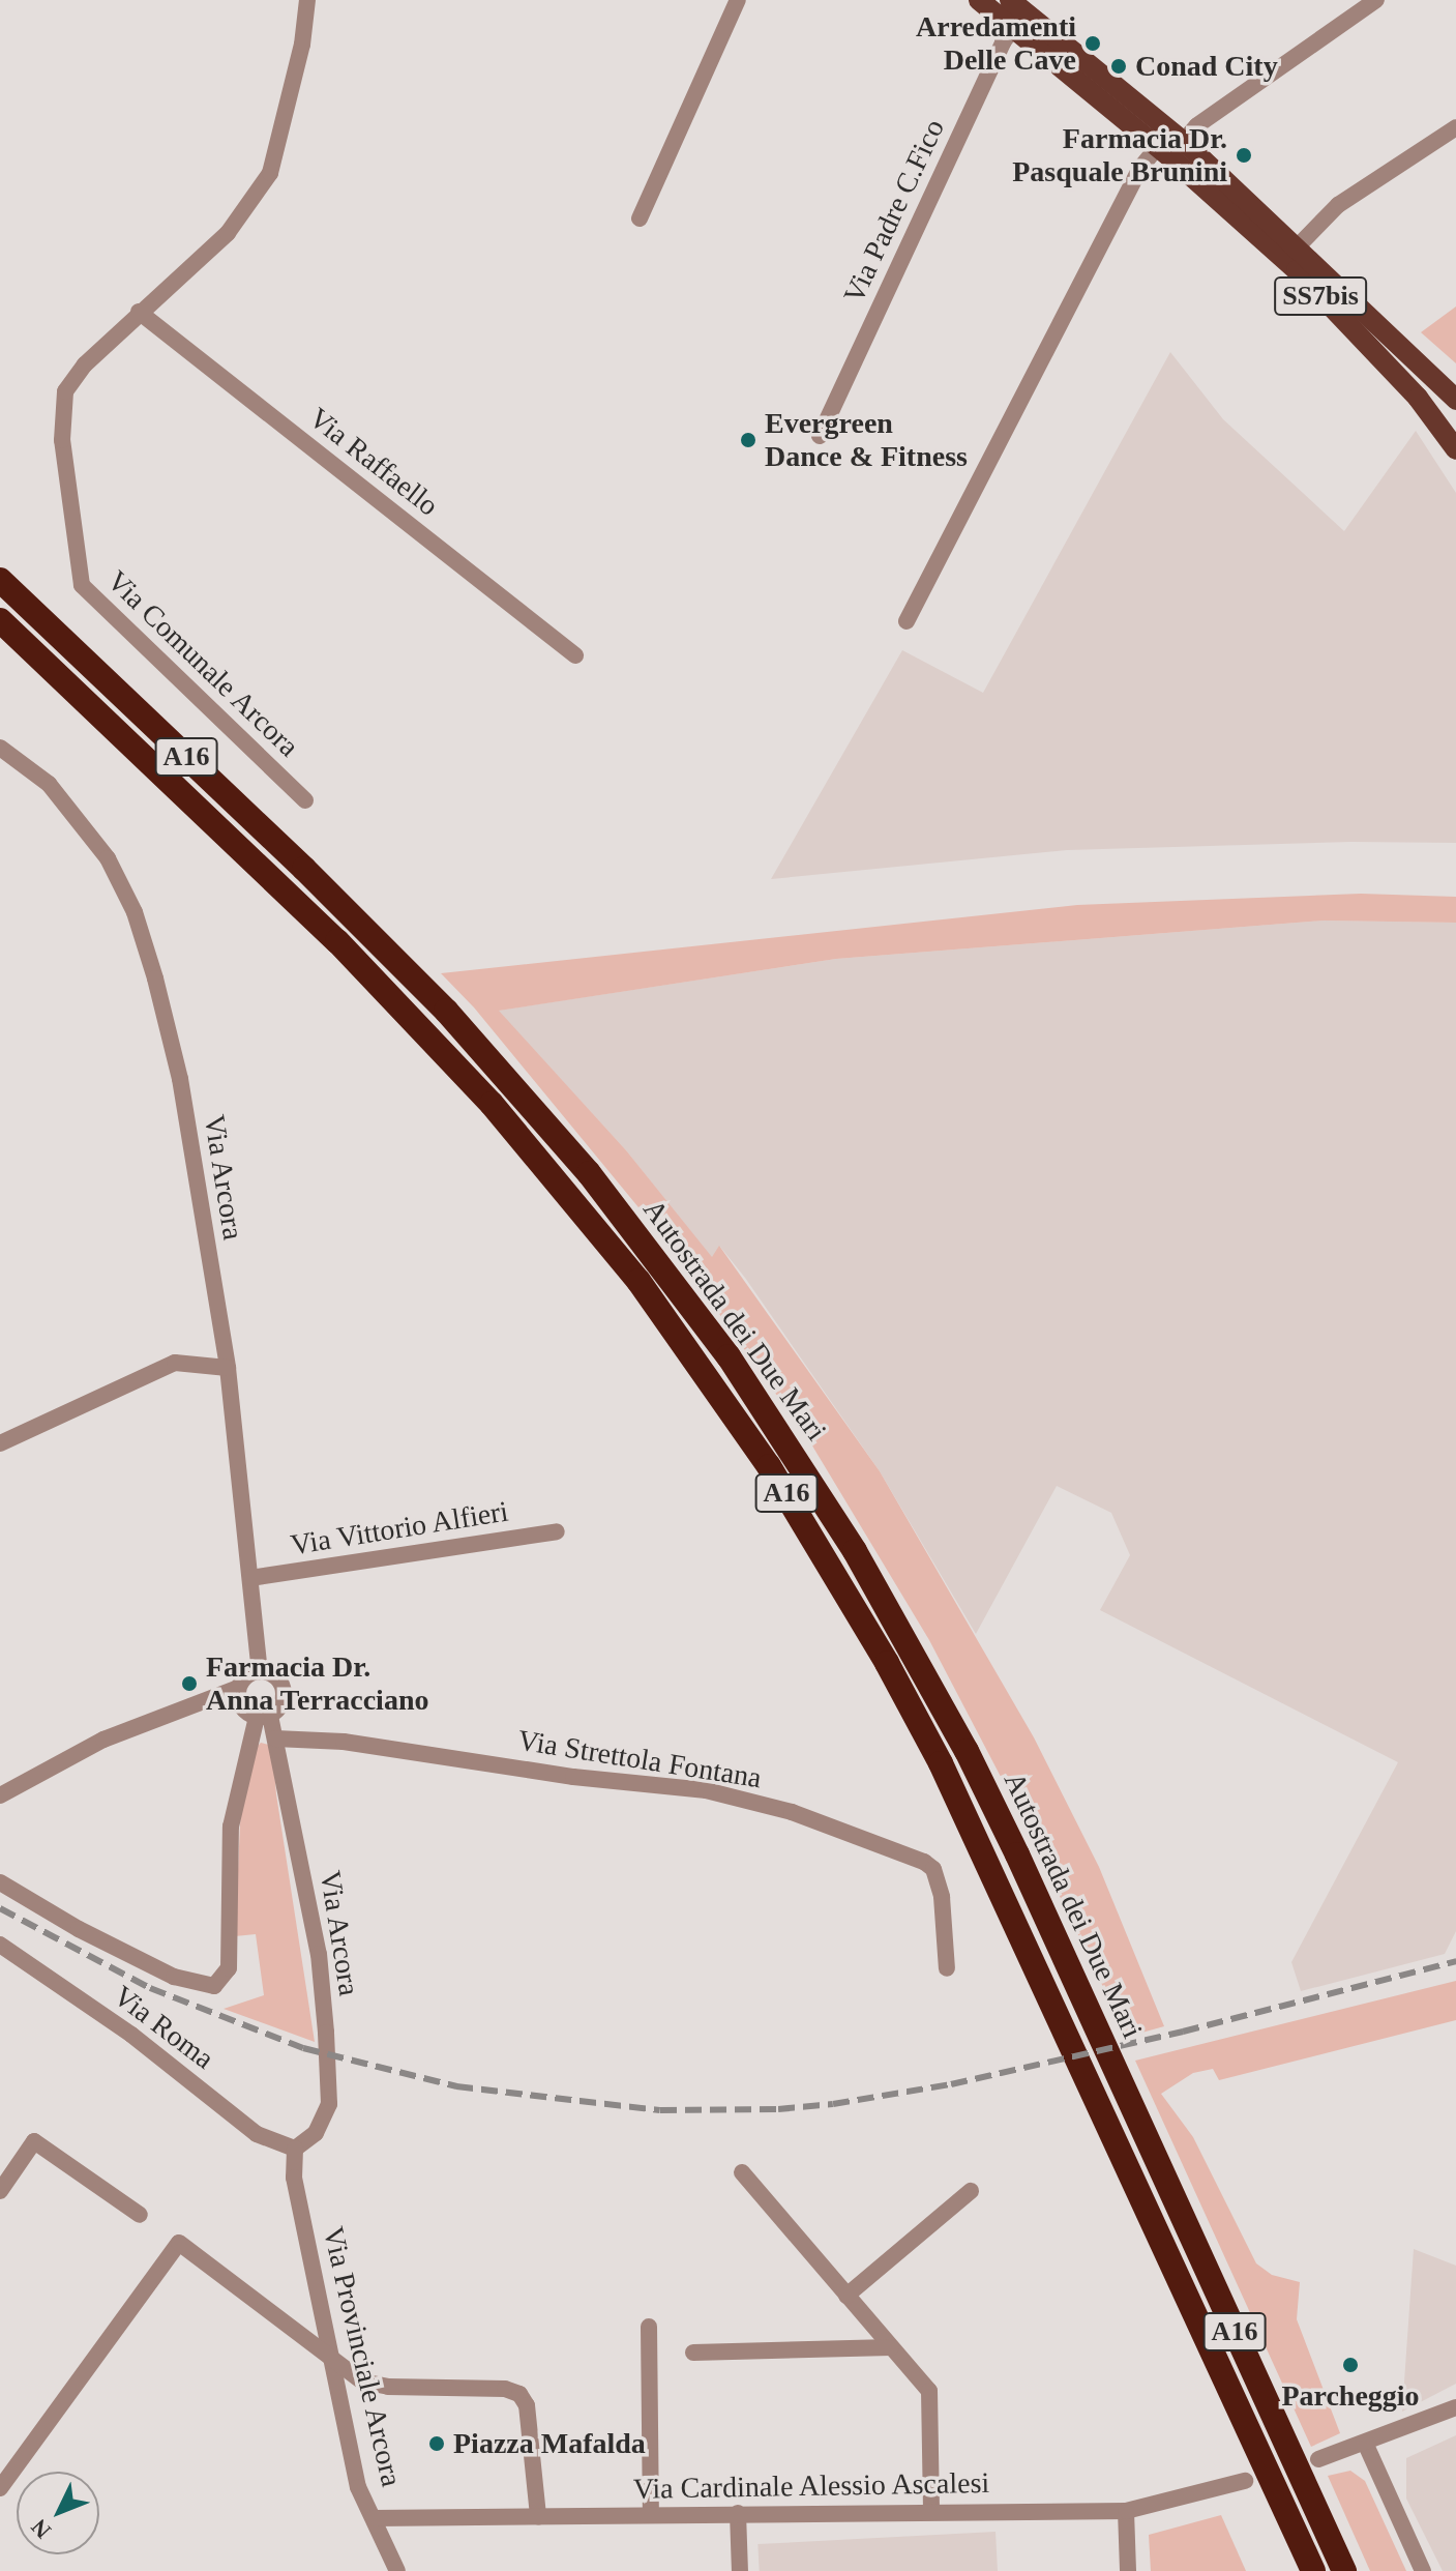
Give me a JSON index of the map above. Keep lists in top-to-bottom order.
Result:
{
  "streets": {
    "highway": ["A16", "Autostrada dei Due Mari"],
    "main road": ["SS7bis"],
    "street": [
      "Via Padre C.Fico",
      "Via Raffaello",
      "Via Comunale Arcora",
      "Via Arcora",
      "Via Vittorio Alfieri",
      "Via Strettola Fontana",
      "Via Roma",
      "Via Provinciale Arcora",
      "Via Cardinale Alessio Ascalesi"
    ]
  },
  "crossings": [
    ["Via Padre C.Fico", "SS7bis"],
    ["Via Raffaello", "Via Comunale Arcora"],
    ["Via Arcora", "Via Vittorio Alfieri"],
    ["Via Arcora", "Via Strettola Fontana"],
    ["Via Arcora", "Via Roma"],
    ["Via Arcora", "Via Provinciale Arcora"],
    ["Via Roma", "Via Provinciale Arcora"],
    ["Via Provinciale Arcora", "Via Cardinale Alessio Ascalesi"]
  ],
  "places": [
    "Arredamenti Delle Cave",
    "Conad City",
    "Farmacia Dr. Pasquale Brunini",
    "Evergreen Dance & Fitness",
    "Farmacia Dr. Anna Terracciano",
    "Parcheggio",
    "Piazza Mafalda"
  ],
  "north": "bottom left"
}
